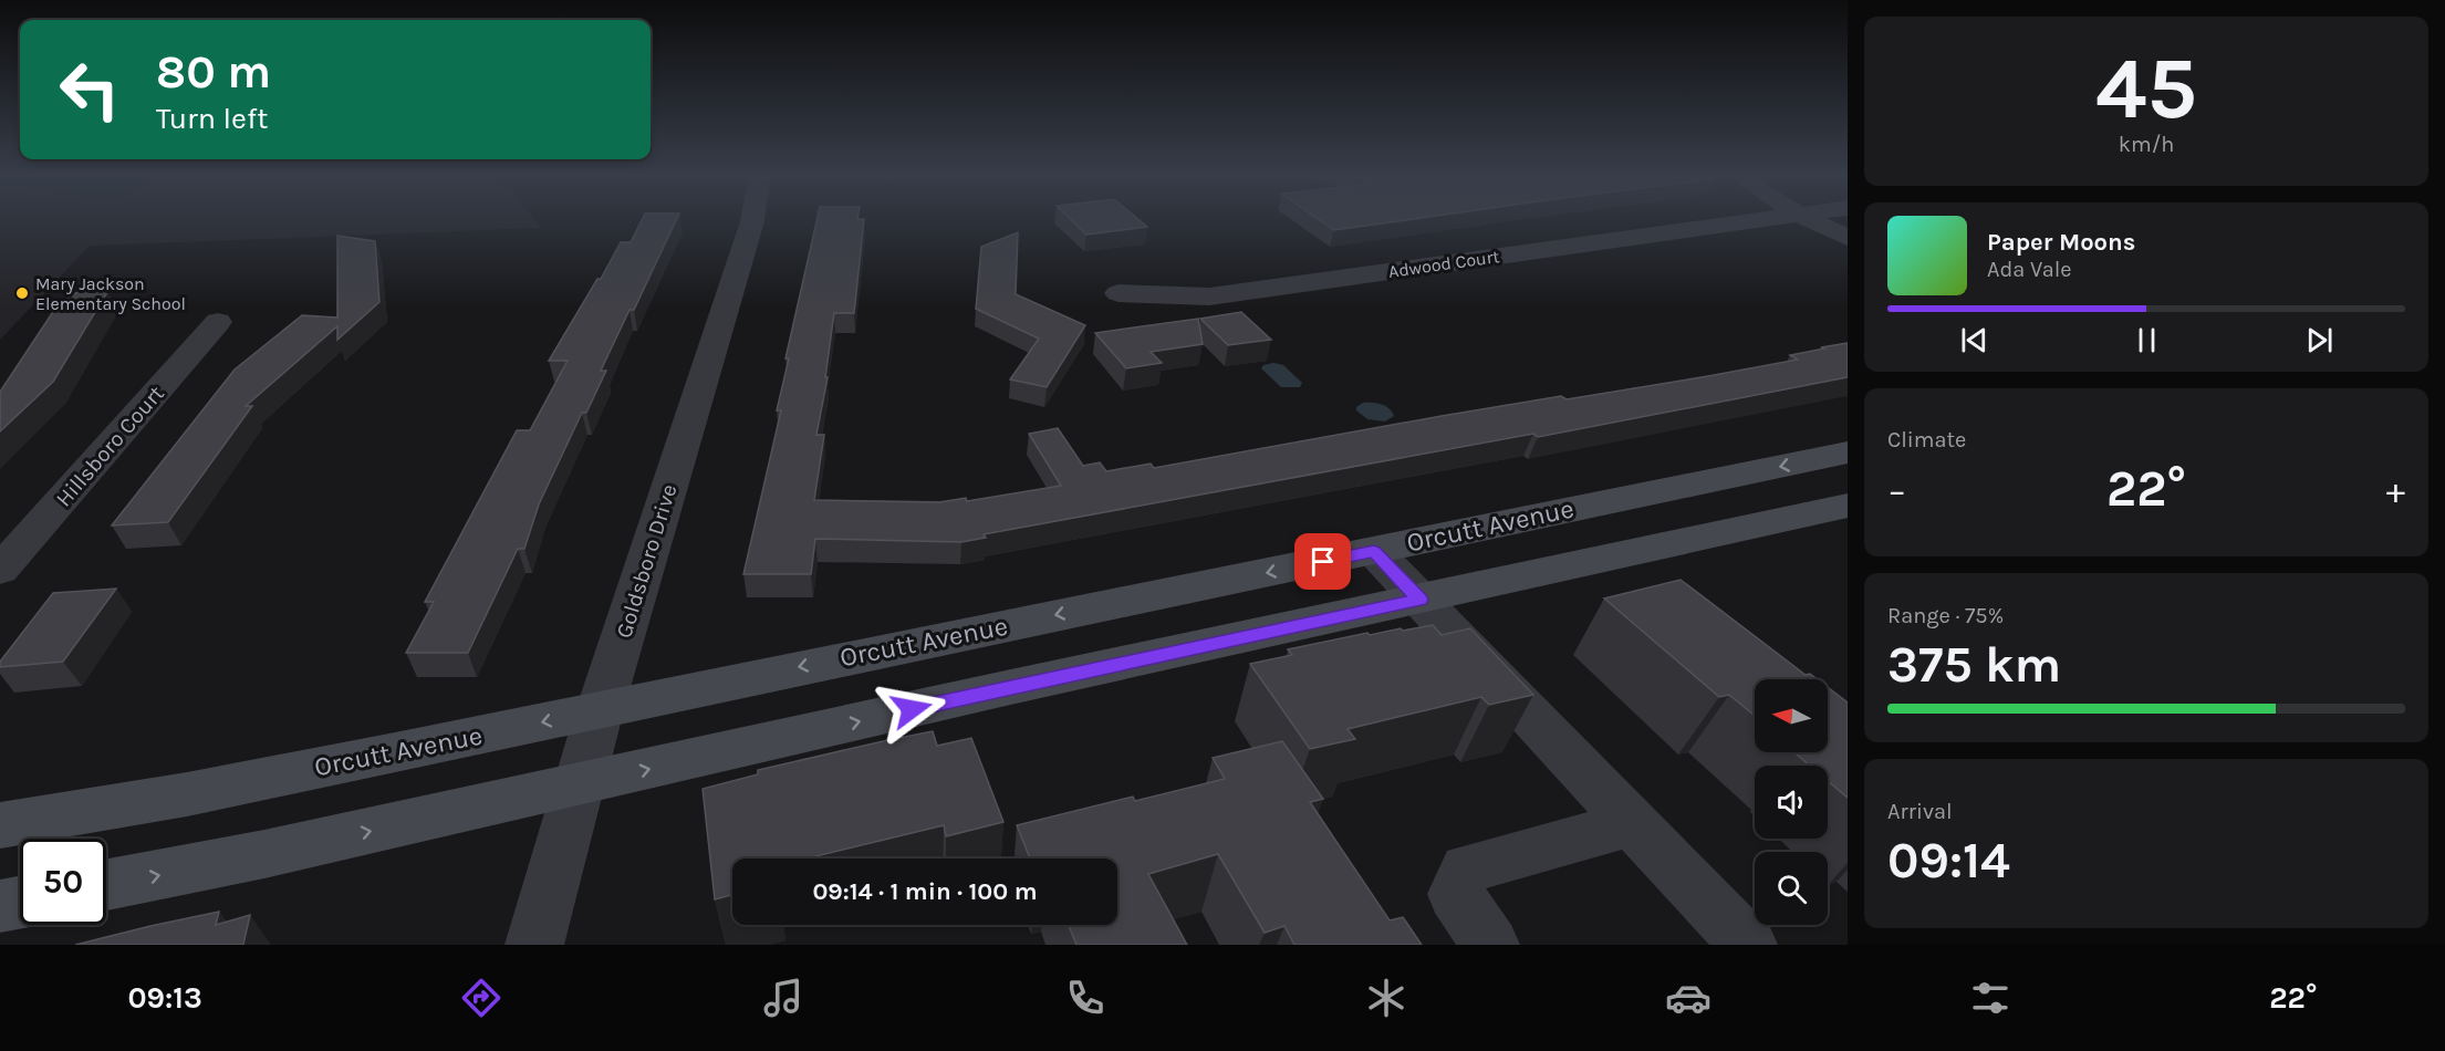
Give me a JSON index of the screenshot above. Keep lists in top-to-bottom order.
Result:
{
  "streets": {
    "main road": ["Orcutt Avenue"],
    "street": ["Adwood Court", "Hillsboro Court", "Goldsboro Drive"]
  },
  "crossings": [
    ["Orcutt Avenue", "Goldsboro Drive"]
  ],
  "places": ["Mary Jackson Elementary School"],
  "north": "left",
  "page": {
    "tile": [
      ["45", "km/h"],
      "Climate",
      ["Range · 75%", "375 km"],
      ["Arrival", "09:14"]
    ],
    "turn": ["80 m", "Turn left"],
    "song": ["Paper Moons", "Ada Vale"],
    "heat": ["−", "22°", "+"],
    "limit": "50",
    "trip": "09:14 · 1 min · 100 m",
    "tabs": ["09:13", "22°"]
  }
}
